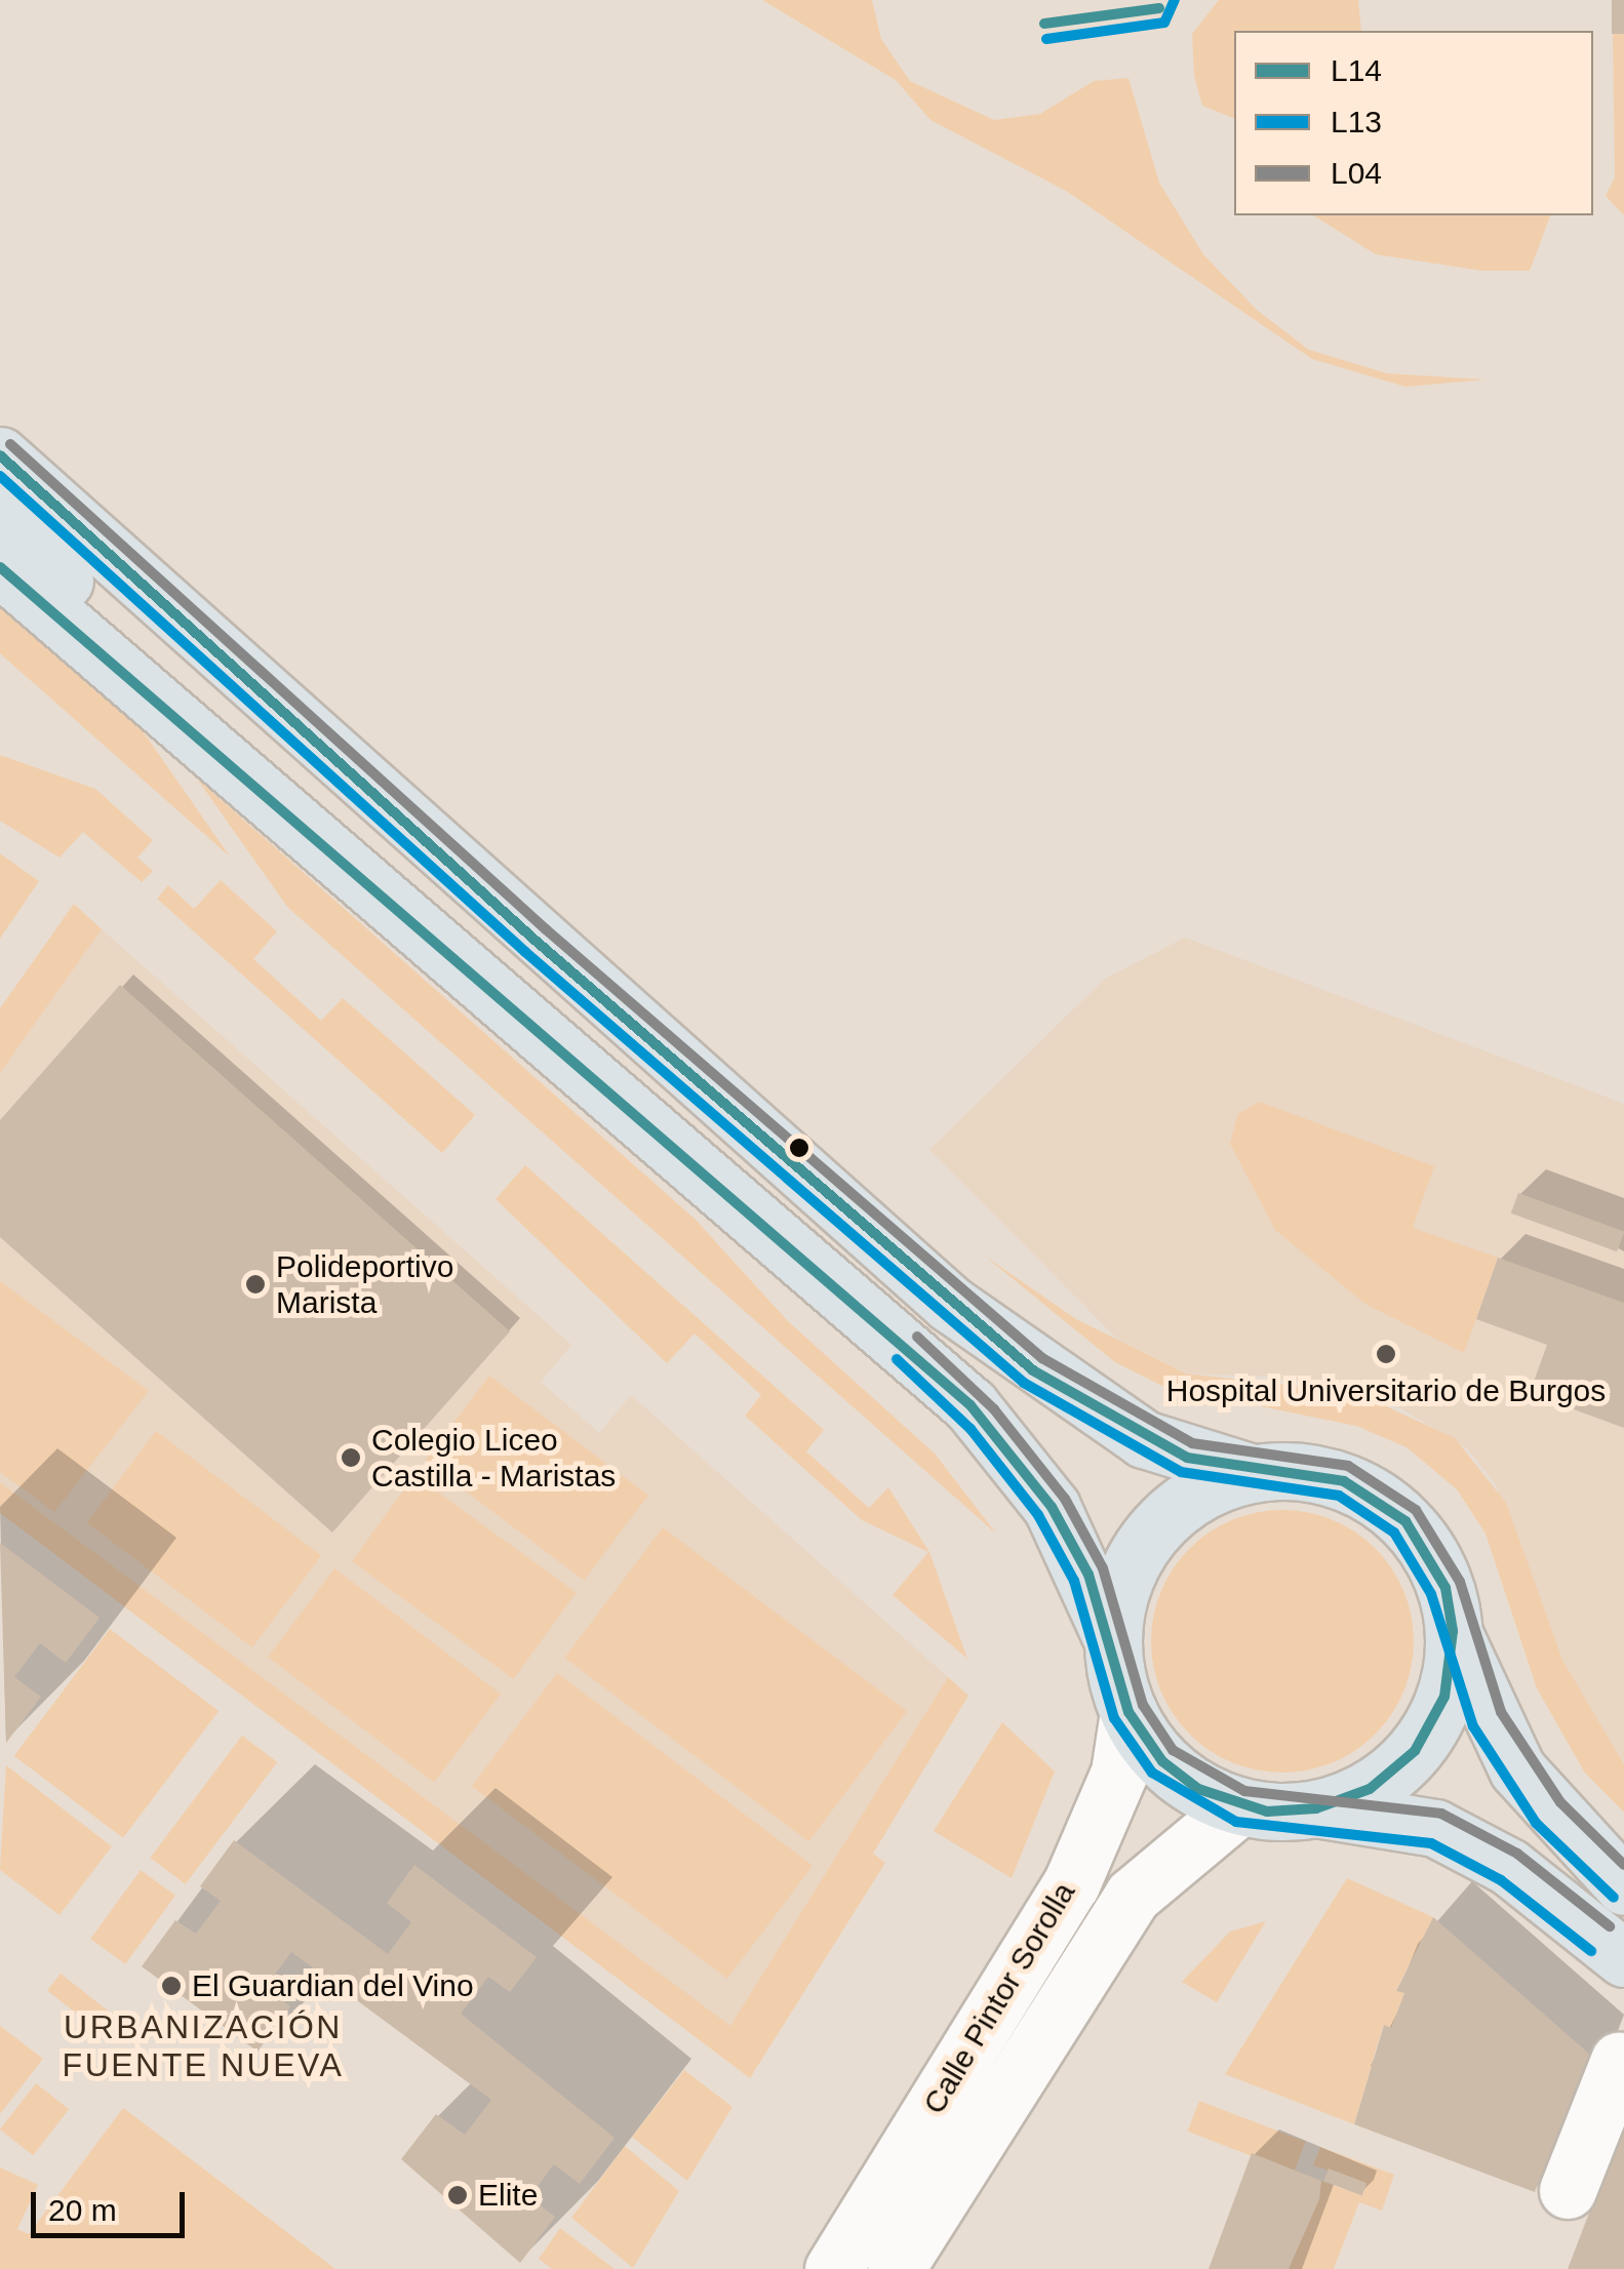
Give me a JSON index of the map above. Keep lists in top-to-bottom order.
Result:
{
  "streets": {
    "street": ["Calle Pintor Sorolla"]
  },
  "districts": ["URBANIZACIÓN FUENTE NUEVA"],
  "places": [
    "Polideportivo Marista",
    "Hospital Universitario de Burgos",
    "Colegio Liceo Castilla - Maristas",
    "El Guardian del Vino",
    "Elite"
  ],
  "lines": ["transit line L13", "transit line L14", "transit line L04"],
  "legend": ["L14", "L13", "L04"],
  "scale_bar": "20 m"
}
